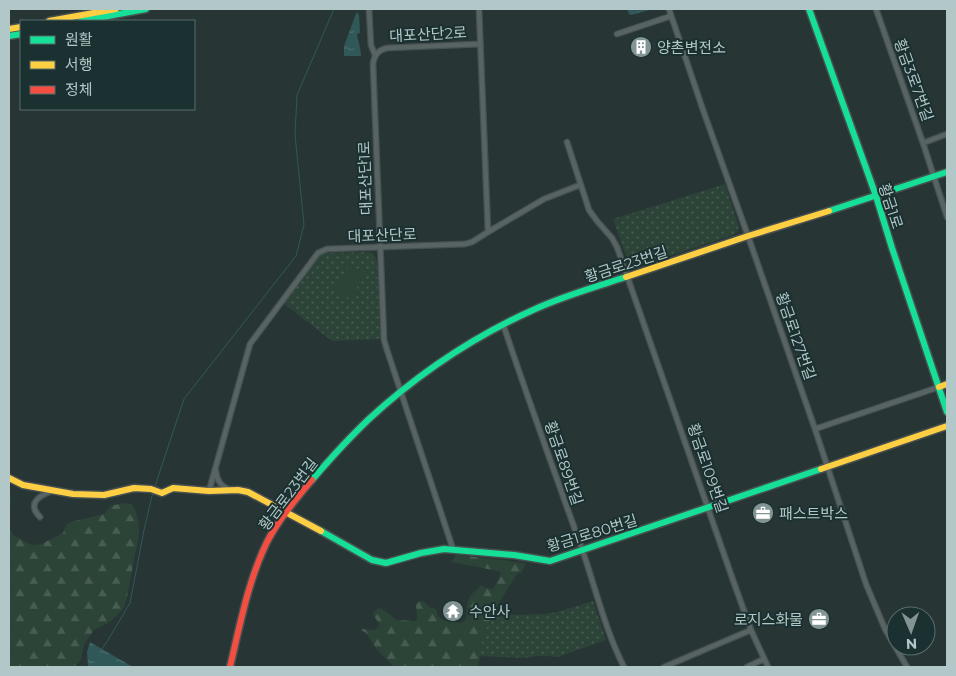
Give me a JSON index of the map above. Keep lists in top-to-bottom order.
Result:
{
  "streets": {
    "street": [
      "대포산단2로",
      "황금3로7번길",
      "대포산단1로",
      "황금1로",
      "대포산단로",
      "황금로23번길",
      "황금로127번길",
      "황금로89번길",
      "황금로109번길",
      "황금1로80번길"
    ]
  },
  "crossings": [
    ["대포산단2로", "대포산단1로"],
    ["황금3로7번길", "황금로23번길"],
    ["대포산단1로", "대포산단로"],
    ["대포산단1로", "황금로23번길"],
    ["황금1로", "황금로23번길"],
    ["대포산단로", "황금로109번길"],
    ["대포산단로", "황금1로80번길"],
    ["황금로23번길", "황금로127번길"],
    ["황금로23번길", "황금로89번길"],
    ["황금로23번길", "황금로109번길"],
    ["황금로23번길", "황금1로80번길"],
    ["황금로127번길", "황금1로80번길"],
    ["황금로89번길", "황금1로80번길"],
    ["황금로109번길", "황금1로80번길"]
  ],
  "places": {
    "building": ["양촌변전소"],
    "office": ["패스트박스", "로지스화물"],
    "temple": ["수안사"]
  },
  "legend": ["원활", "서행", "정체"],
  "north": "bottom"
}
